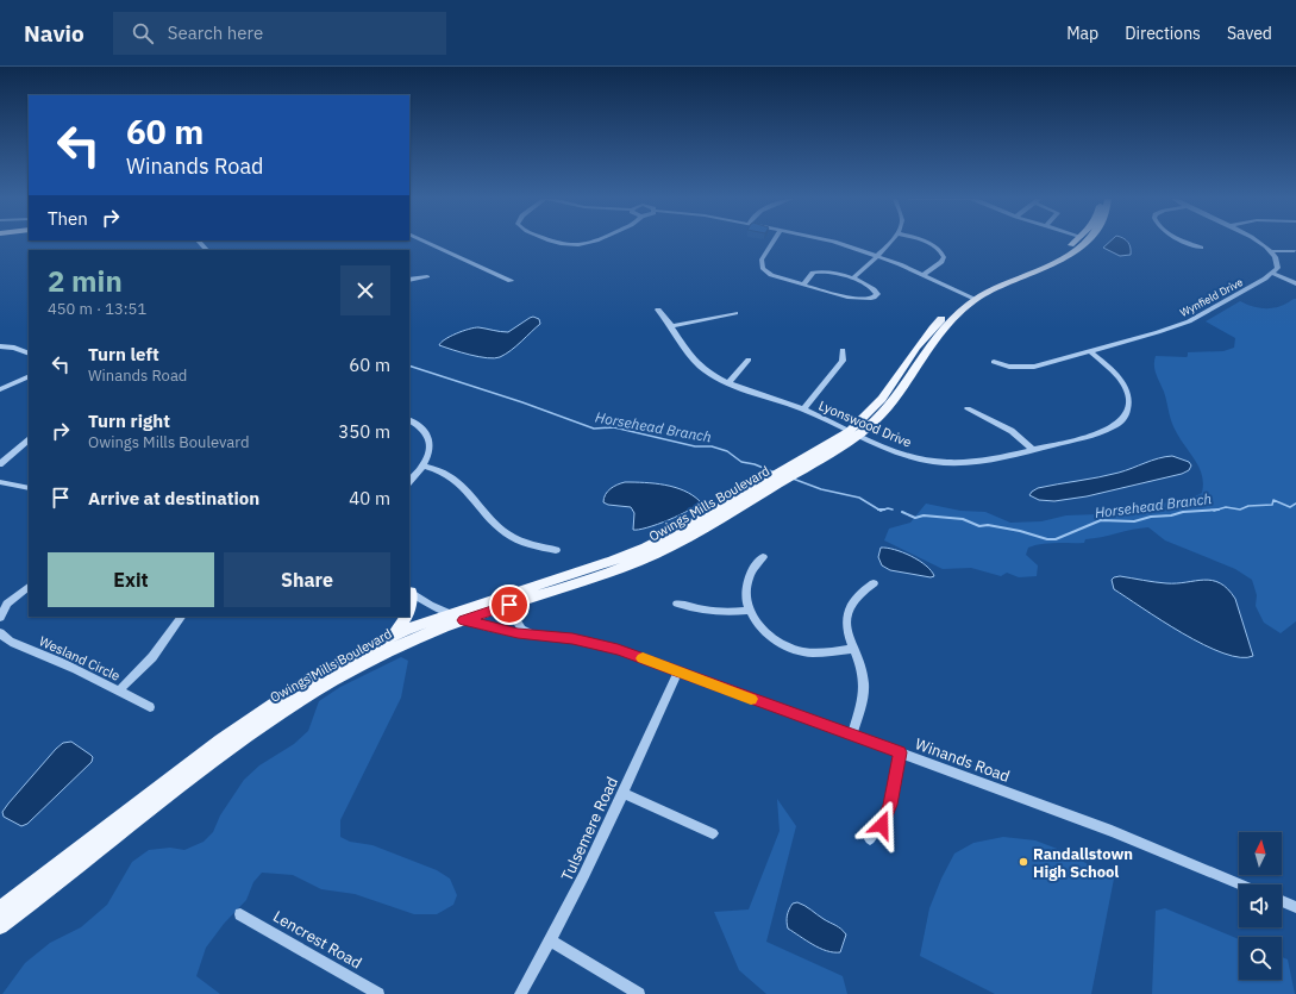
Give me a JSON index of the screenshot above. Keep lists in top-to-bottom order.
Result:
{
  "streets": {
    "main road": ["Owings Mills Boulevard"],
    "street": [
      "Wynfield Drive",
      "Lyonswood Drive",
      "Wesland Circle",
      "Winands Road",
      "Tulsemere Road",
      "Lencrest Road"
    ]
  },
  "crossings": [
    ["Wynfield Drive", "Lyonswood Drive"],
    ["Lyonswood Drive", "Owings Mills Boulevard"],
    ["Owings Mills Boulevard", "Winands Road"],
    ["Winands Road", "Tulsemere Road"]
  ],
  "water": ["Horsehead Branch"],
  "places": ["Randallstown High School"],
  "north": "top",
  "page": {
    "header": "Navio",
    "search": "Search here",
    "nav": ["Map", "Directions", "Saved"],
    "turn": ["60 m", "Winands Road"],
    "then": "Then",
    "heading": ["2 min", "450 m · 13:51"],
    "list": [
      {
        "name": "Turn left",
        "note": "Winands Road",
        "value": "60 m"
      },
      {
        "name": "Turn right",
        "note": "Owings Mills Boulevard",
        "value": "350 m"
      },
      {
        "name": "Arrive at destination",
        "value": "40 m"
      }
    ],
    "buttons": ["Exit", "Share"]
  }
}
